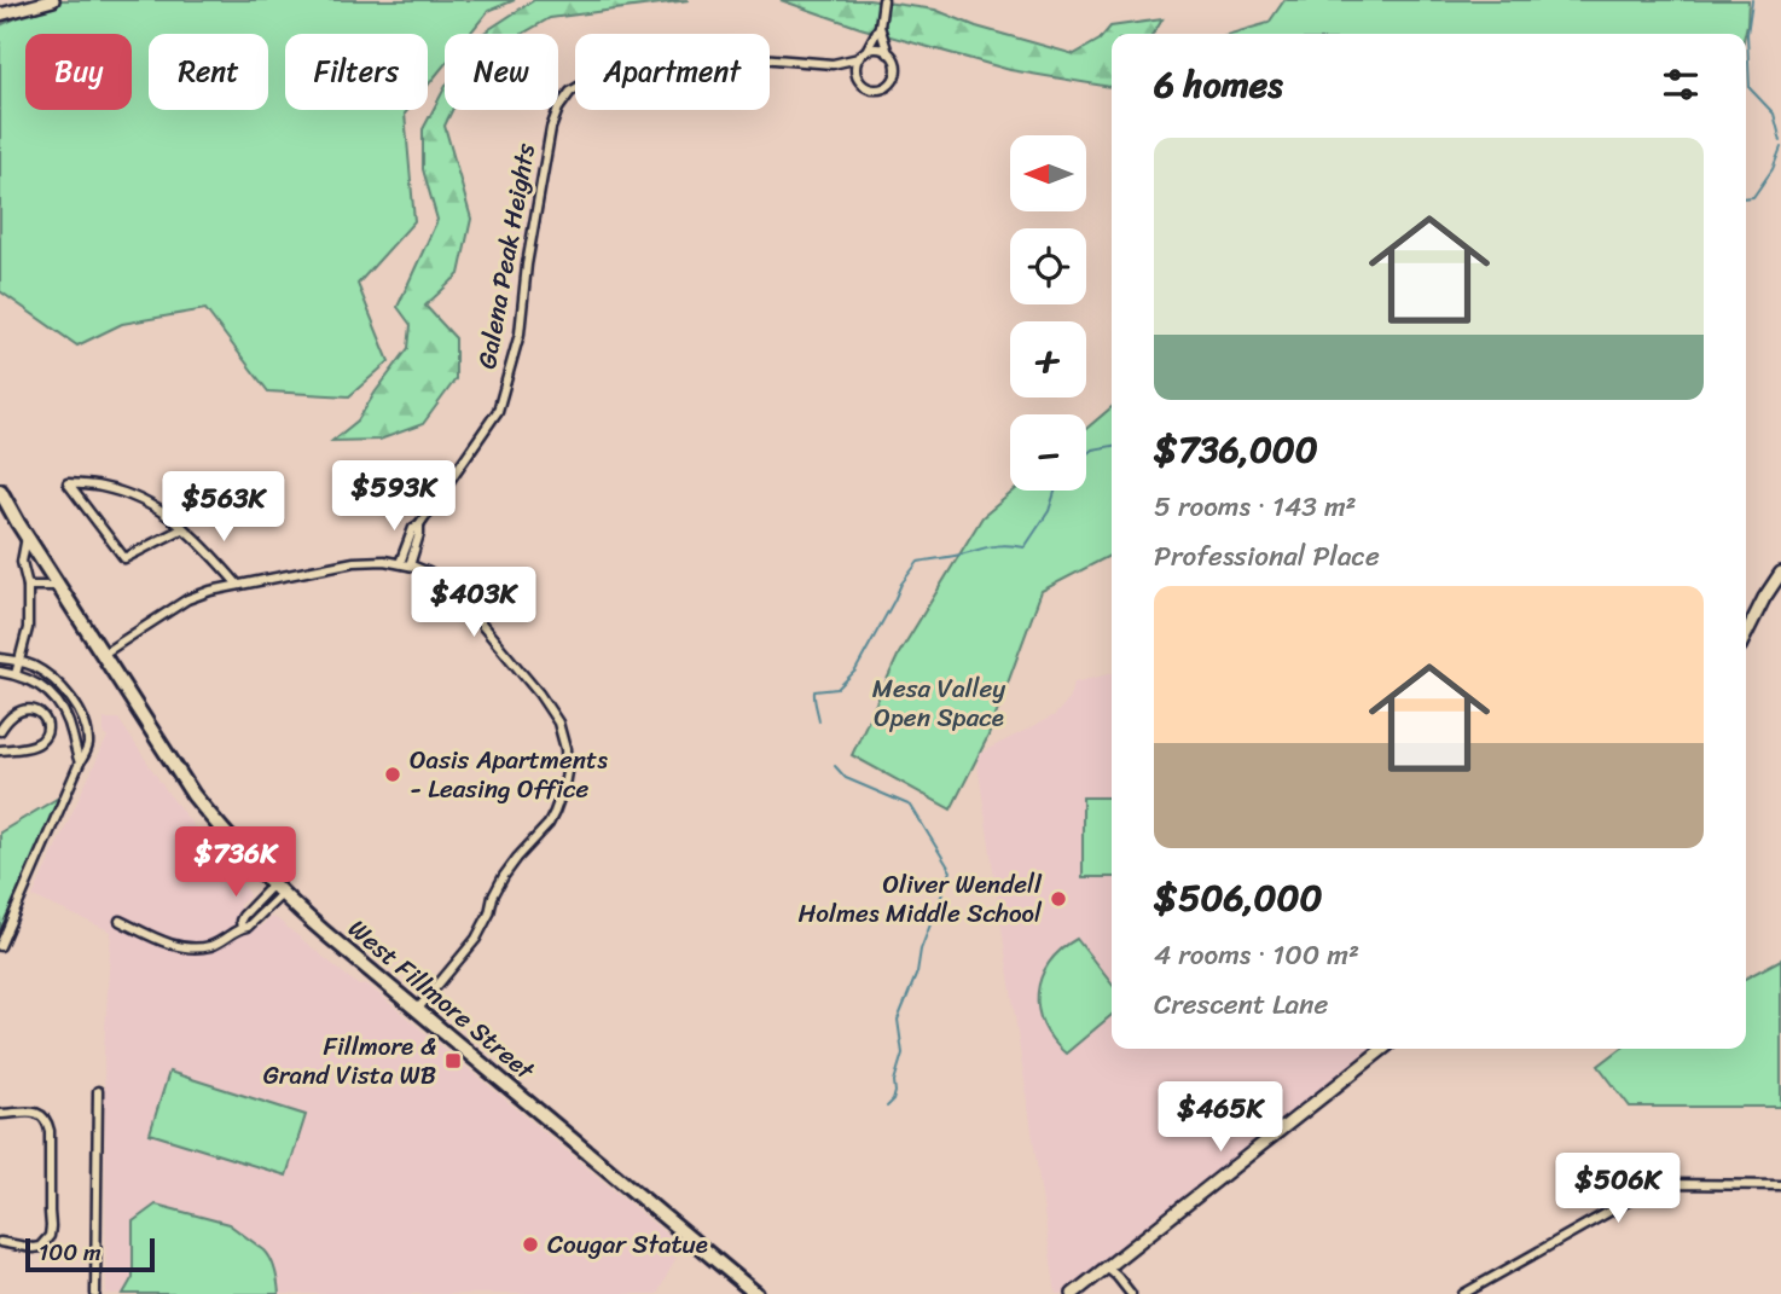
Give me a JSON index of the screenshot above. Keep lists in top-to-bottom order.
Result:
{
  "streets": {
    "main road": ["West Fillmore Street"],
    "street": ["Galena Peak Heights"]
  },
  "parks": ["Mesa Valley Open Space"],
  "places": {
    "other": ["Oasis Apartments - Leasing Office", "Oliver Wendell Holmes Middle School", "Cougar Statue"],
    "transit": ["Fillmore & Grand Vista WB"]
  },
  "scale_bar": "100 m",
  "north": "left",
  "page": {
    "chip": [
      "Buy",
      "Rent",
      "Filters",
      "New",
      "Apartment"
    ],
    "heading": "6 homes",
    "map_buttons": ["+", "−"],
    "list": [
      {
        "name": "$736,000",
        "note": "5 rooms · 143 m² · Professional Place"
      },
      {
        "name": "$506,000",
        "note": "4 rooms · 100 m² · Crescent Lane"
      }
    ],
    "price": [
      "$593K",
      "$563K",
      "$403K",
      "$736K",
      "$465K",
      "$506K"
    ],
    "scale": "100 m"
  }
}
